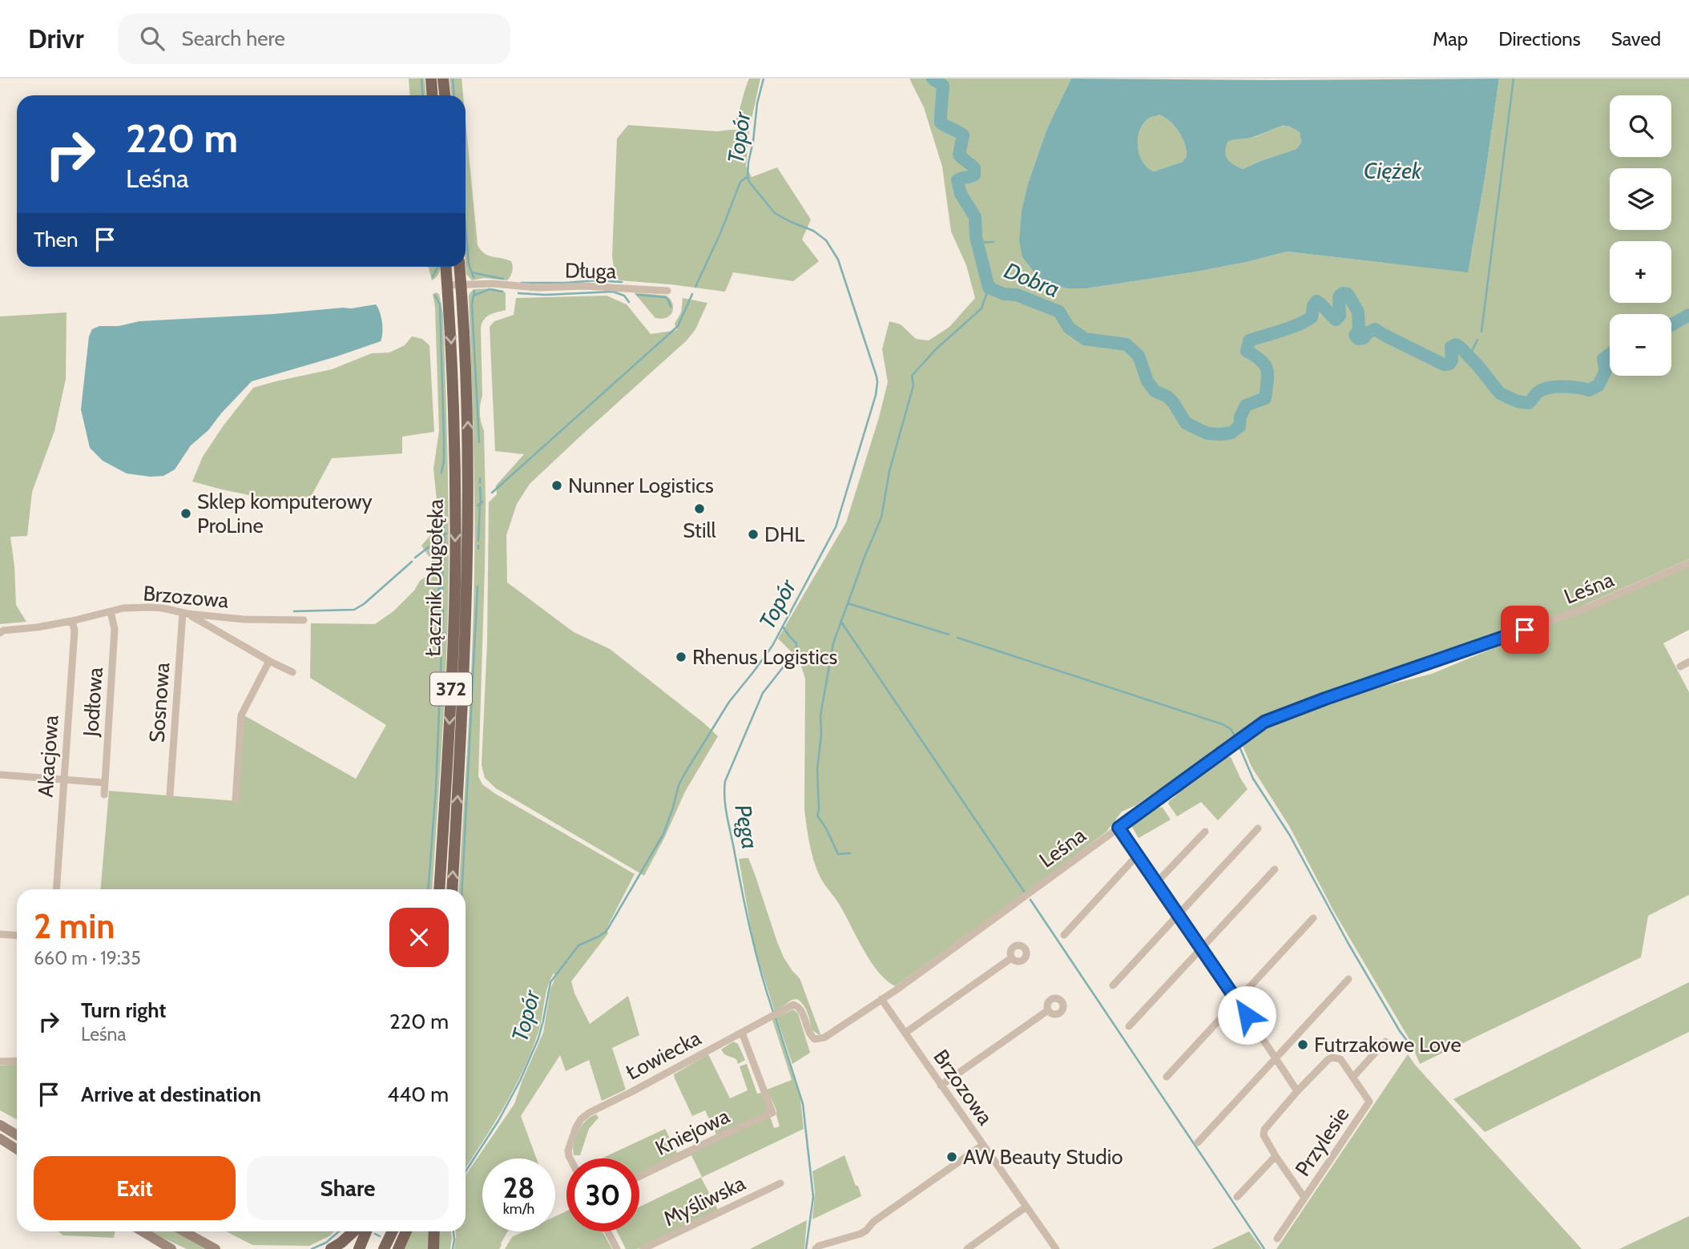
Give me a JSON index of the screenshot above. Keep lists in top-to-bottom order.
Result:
{
  "streets": {
    "main road": ["Łącznik Długołęka", "372"],
    "street": [
      "Długa",
      "Leśna",
      "Brzozowa",
      "Jodłowa",
      "Sosnowa",
      "Akacjowa",
      "Łowiecka",
      "Kniejowa",
      "Przylesie",
      "Myśliwska"
    ]
  },
  "crossings": [
    ["Długa", "Łącznik Długołęka"],
    ["Leśna", "Brzozowa"],
    ["Leśna", "Łowiecka"],
    ["Brzozowa", "Jodłowa"],
    ["Brzozowa", "Sosnowa"],
    ["Brzozowa", "Akacjowa"],
    ["Łowiecka", "Kniejowa"]
  ],
  "water": [
    "Topór",
    "Ciężek",
    "Dobra",
    "Pęga"
  ],
  "places": [
    "Nunner Logistics",
    "Still",
    "Sklep komputerowy ProLine",
    "DHL",
    "Rhenus Logistics",
    "Futrzakowe Love",
    "AW Beauty Studio"
  ],
  "page": {
    "header": "Drivr",
    "search": "Search here",
    "nav": ["Map", "Directions", "Saved"],
    "map_buttons": ["+", "−"],
    "turn": ["220 m", "Leśna"],
    "then": "Then",
    "heading": ["2 min", "660 m · 19:35"],
    "list": [
      {
        "name": "Turn right",
        "note": "Leśna",
        "value": "220 m"
      },
      {
        "name": "Arrive at destination",
        "value": "440 m"
      }
    ],
    "buttons": ["Exit", "Share"],
    "speed": "28 km/h",
    "limit": "30"
  }
}
